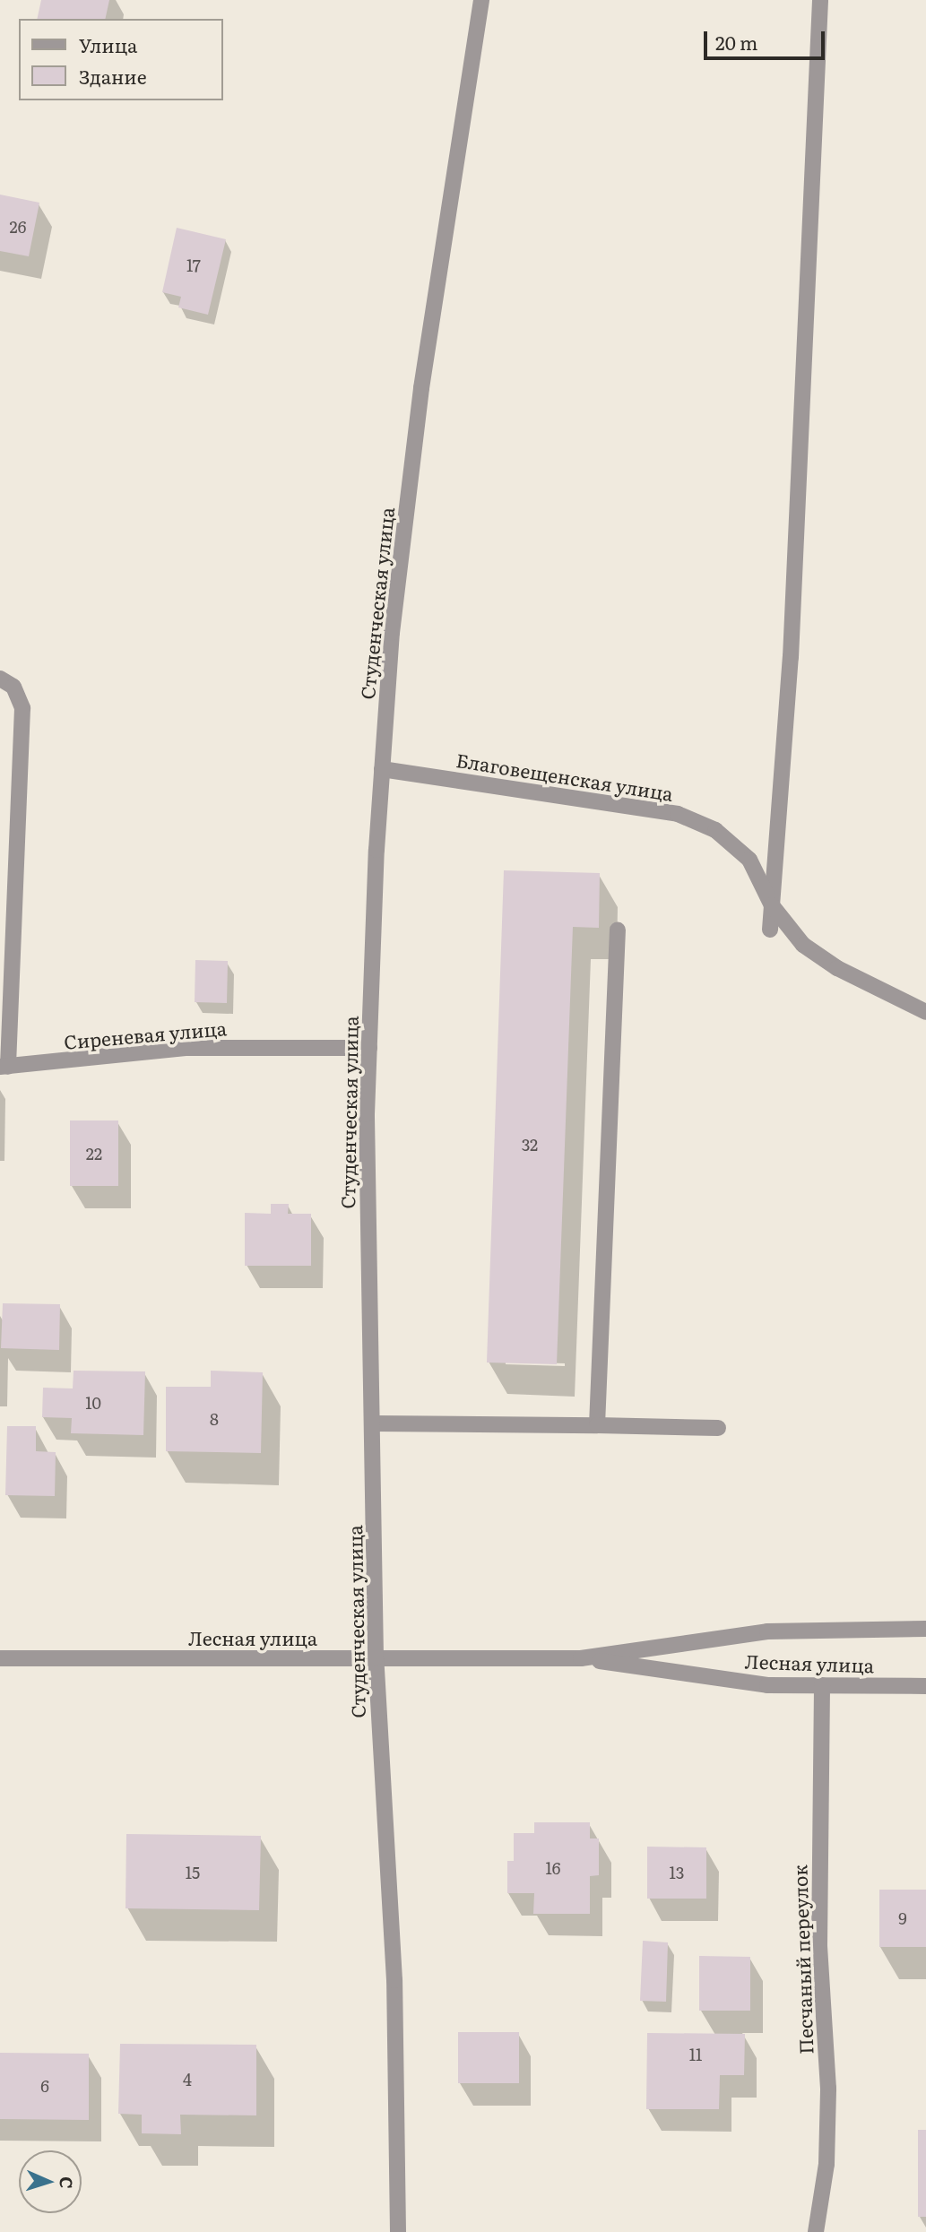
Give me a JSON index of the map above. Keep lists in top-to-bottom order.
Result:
{
  "streets": {
    "street": [
      "Студенческая улица",
      "Благовещенская улица",
      "Сиреневая улица",
      "Лесная улица",
      "Песчаный переулок"
    ]
  },
  "crossings": [
    ["Студенческая улица", "Благовещенская улица"],
    ["Студенческая улица", "Сиреневая улица"],
    ["Студенческая улица", "Лесная улица"],
    ["Лесная улица", "Песчаный переулок"]
  ],
  "house_numbers": [
    "26",
    "17",
    "32",
    "22",
    "10",
    "8",
    "16",
    "15",
    "13",
    "9",
    "11",
    "4",
    "6"
  ],
  "legend": ["Улица", "Здание"],
  "scale_bar": "20 m",
  "north": "right"
}
